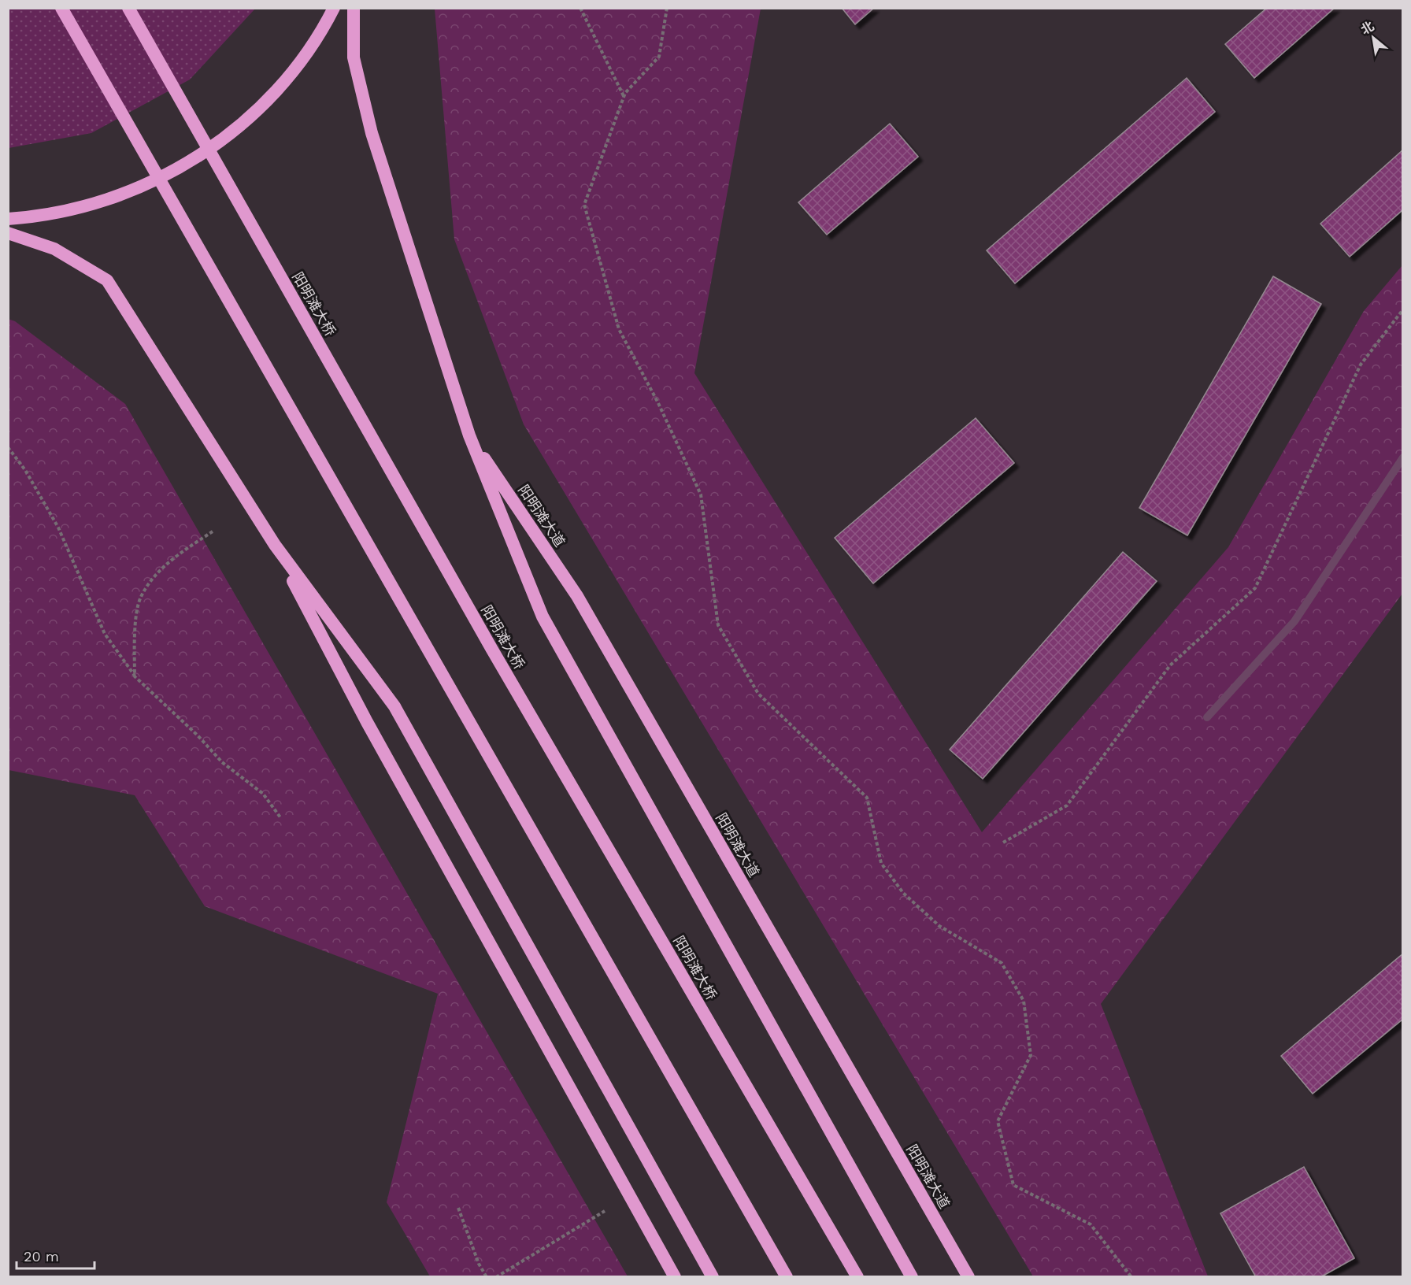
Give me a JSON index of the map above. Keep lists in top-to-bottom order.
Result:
{
  "streets": {
    "highway": ["阳明滩大桥", "阳明滩大道"]
  },
  "scale_bar": "20 m",
  "north": "top left"
}
